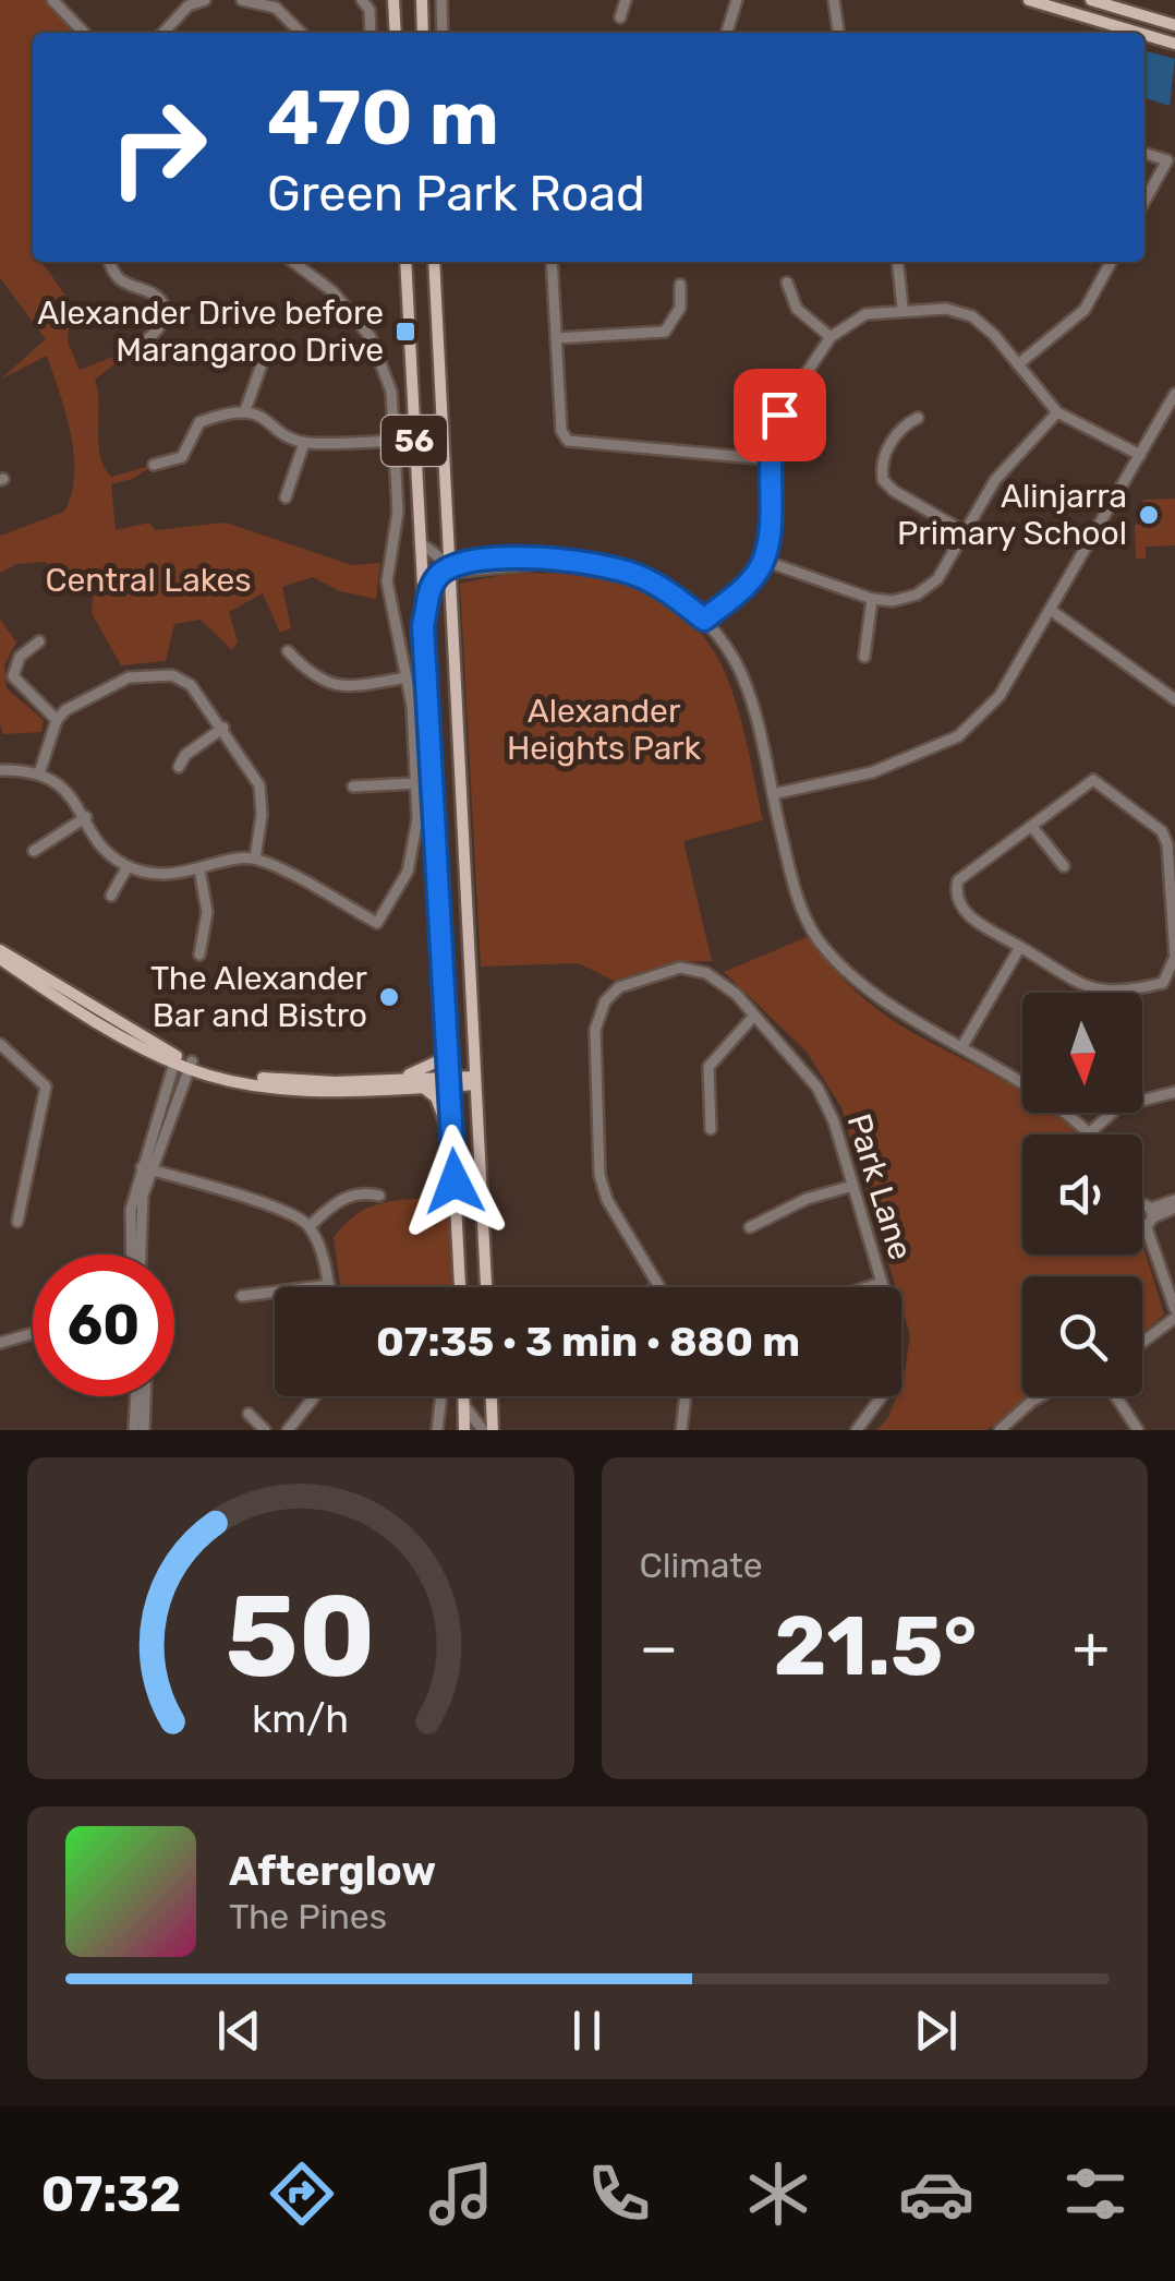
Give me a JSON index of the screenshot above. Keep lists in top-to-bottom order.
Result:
{
  "streets": {
    "main road": ["56"],
    "street": ["Park Lane"]
  },
  "parks": ["Central Lakes", "Alexander Heights Park"],
  "places": {
    "transit": ["Alexander Drive before Marangaroo Drive"],
    "other": ["Alinjarra Primary School", "The Alexander Bar and Bistro"]
  },
  "north": "bottom",
  "page": {
    "turn": ["470 m", "Green Park Road"],
    "limit": "60",
    "trip": "07:35 · 3 min · 880 m",
    "tile": "Climate",
    "heat": ["−", "21.5°", "+"],
    "song": ["Afterglow", "The Pines"],
    "tabs": "07:32",
    "gauge": ["50", "km/h"]
  }
}
